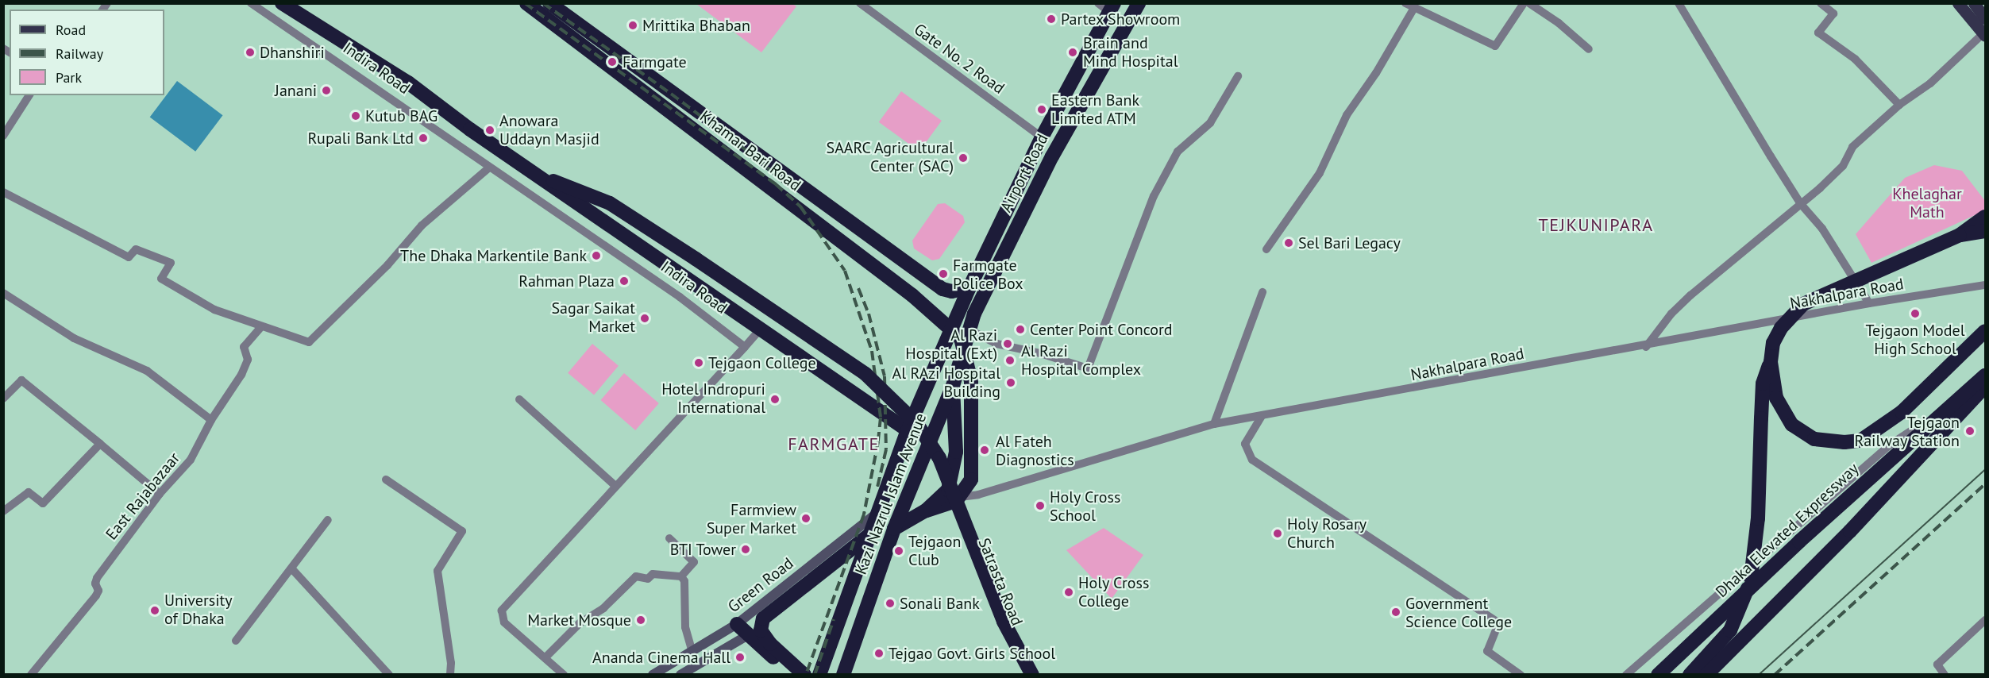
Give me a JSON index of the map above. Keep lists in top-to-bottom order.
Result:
{
  "streets": {
    "highway": [
      "Indira Road",
      "Khamar Bari Road",
      "Airport Road",
      "Kazi Nazrul Islam Avenue",
      "Dhaka Elevated Expressway"
    ],
    "main road": ["Satrasta Road", "Green Road"],
    "street": ["Gate No. 2 Road", "Nakhalpara Road", "East Rajabazaar"]
  },
  "crossings": [
    ["Gate No. 2 Road", "Airport Road"],
    ["Indira Road", "Airport Road"],
    ["Indira Road", "Kazi Nazrul Islam Avenue"],
    ["Khamar Bari Road", "Airport Road"],
    ["Airport Road", "Kazi Nazrul Islam Avenue"],
    ["Nakhalpara Road", "Satrasta Road"],
    ["Kazi Nazrul Islam Avenue", "Green Road"]
  ],
  "districts": ["TEJKUNIPARA", "FARMGATE"],
  "parks": ["Khelaghar Math"],
  "places": [
    "Partex Showroom",
    "Mrittika Bhaban",
    "Dhanshiri",
    "Brain and Mind Hospital",
    "Farmgate",
    "Janani",
    "Eastern Bank Limited ATM",
    "Kutub BAG",
    "Anowara Uddayn Masjid",
    "Rupali Bank Ltd",
    "SAARC Agricultural Center (SAC)",
    "Sel Bari Legacy",
    "The Dhaka Markentile Bank",
    "Farmgate Police Box",
    "Rahman Plaza",
    "Tejgaon Model High School",
    "Sagar Saikat Market",
    "Center Point Concord",
    "Al Razi Hospital (Ext)",
    "Al Razi Hospital Complex",
    "Tejgaon College",
    "Al RAzi Hospital Building",
    "Hotel Indropuri International",
    "Tejgaon Railway Station",
    "Al Fateh Diagnostics",
    "Holy Cross School",
    "Farmview Super Market",
    "Holy Rosary Church",
    "BTI Tower",
    "Tejgaon Club",
    "Holy Cross College",
    "Sonali Bank",
    "University of Dhaka",
    "Government Science College",
    "Market Mosque",
    "Tejgao Govt. Girls School",
    "Ananda Cinema Hall"
  ],
  "legend": ["Road", "Railway", "Park"]
}
